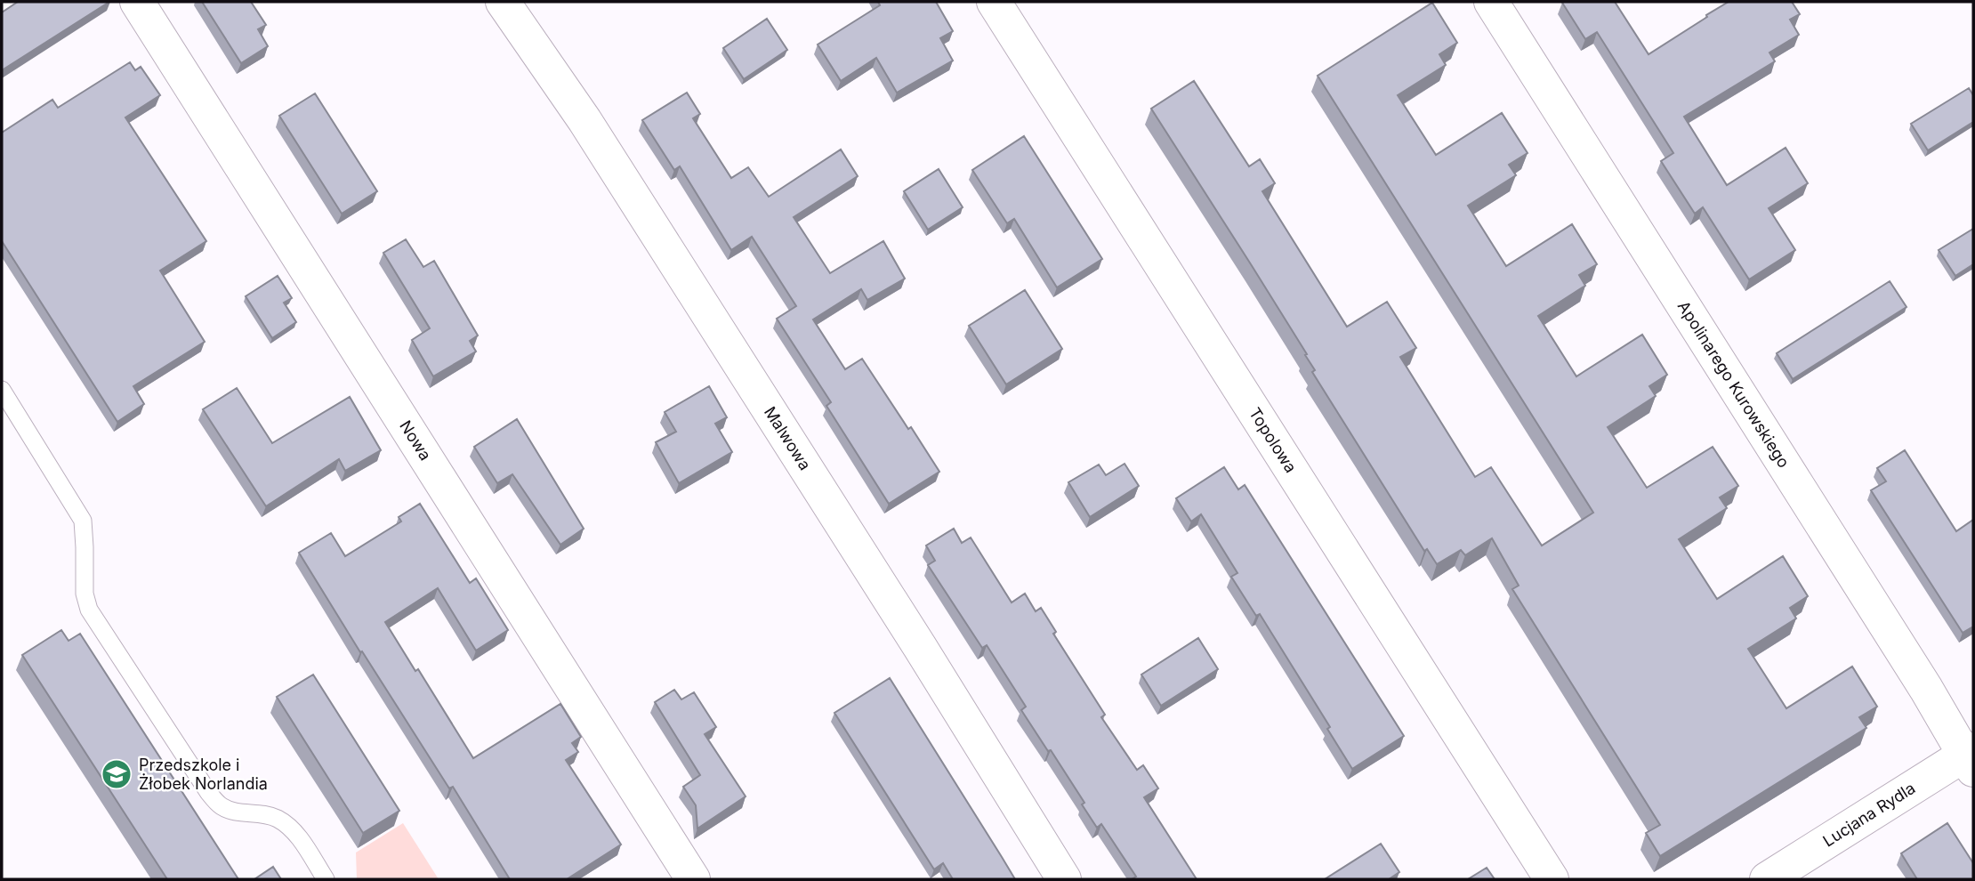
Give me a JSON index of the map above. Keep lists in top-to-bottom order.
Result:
{
  "streets": {
    "street": [
      "Apolinarego Kurowskiego",
      "Malwowa",
      "Nowa",
      "Topolowa",
      "Lucjana Rydla"
    ]
  },
  "crossings": [
    ["Apolinarego Kurowskiego", "Lucjana Rydla"]
  ],
  "places": {
    "school or university": ["Przedszkole i Żłobek Norlandia"]
  }
}
